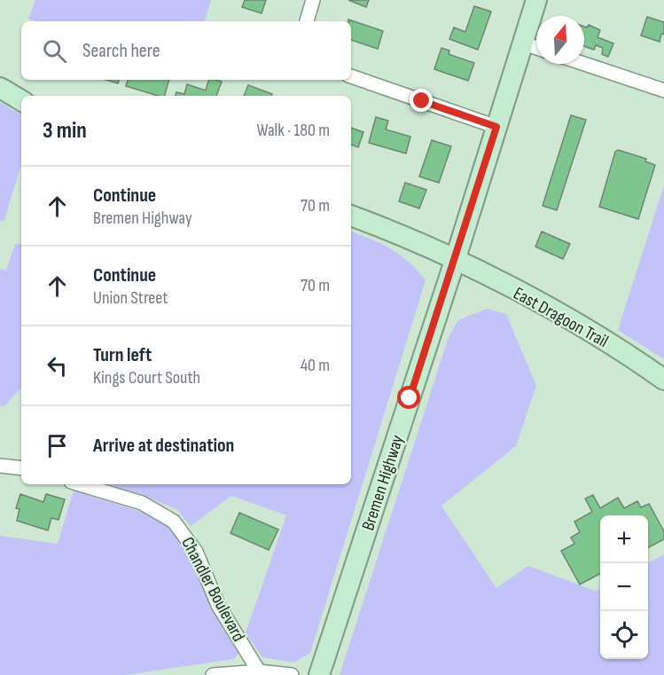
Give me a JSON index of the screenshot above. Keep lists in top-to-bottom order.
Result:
{
  "streets": {
    "main road": ["East Dragoon Trail", "Bremen Highway"],
    "street": ["Chandler Boulevard"]
  },
  "crossings": [
    ["East Dragoon Trail", "Bremen Highway"]
  ],
  "north": "top",
  "page": {
    "search": "Search here",
    "heading": ["3 min", "Walk · 180 m"],
    "list": [
      ["Continue", "Bremen Highway", "70 m"],
      ["Continue", "Union Street", "70 m"],
      ["Turn left", "Kings Court South", "40 m"],
      "Arrive at destination"
    ],
    "map_buttons": ["+", "−"]
  }
}
